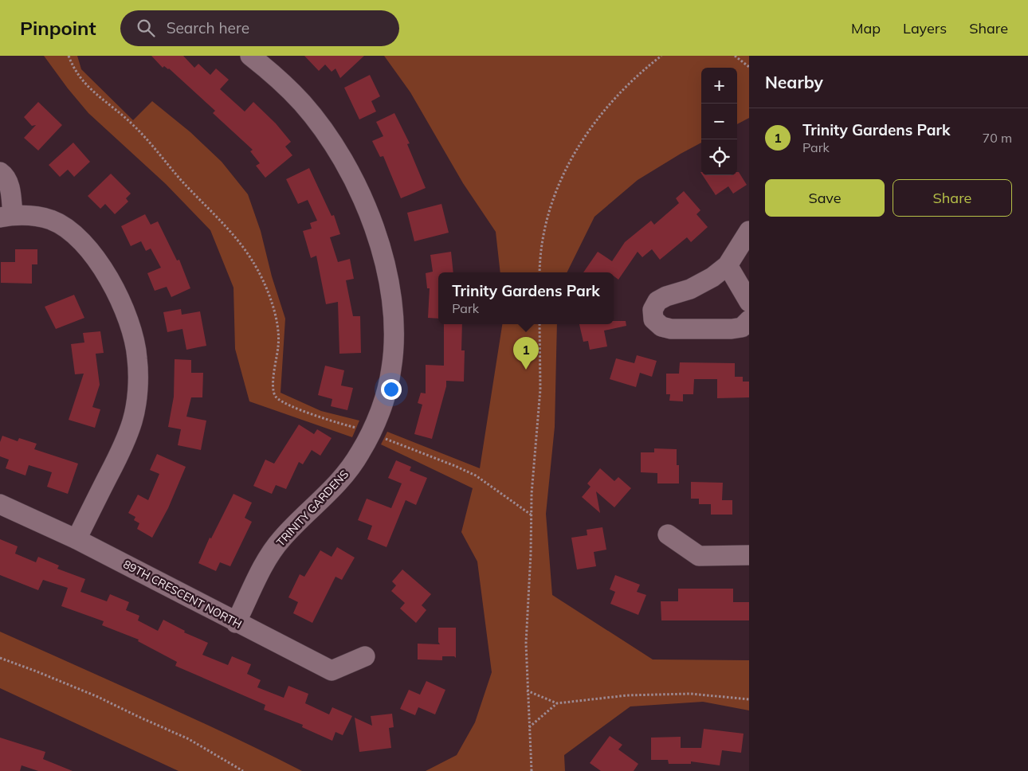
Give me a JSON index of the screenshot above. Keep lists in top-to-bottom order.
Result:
{
  "streets": {
    "street": ["TRINITY GARDENS", "89TH CRESCENT NORTH"]
  },
  "crossings": [
    ["TRINITY GARDENS", "89TH CRESCENT NORTH"]
  ],
  "page": {
    "header": "Pinpoint",
    "search": "Search here",
    "nav": ["Map", "Layers", "Share"],
    "heading": "Nearby",
    "map_buttons": ["+", "−"],
    "list": [
      {
        "mark": "1",
        "name": "Trinity Gardens Park",
        "note": "Park",
        "value": "70 m"
      }
    ],
    "buttons": ["Save", "Share"],
    "popup": ["Trinity Gardens Park", "Park"],
    "pins": "1"
  }
}
